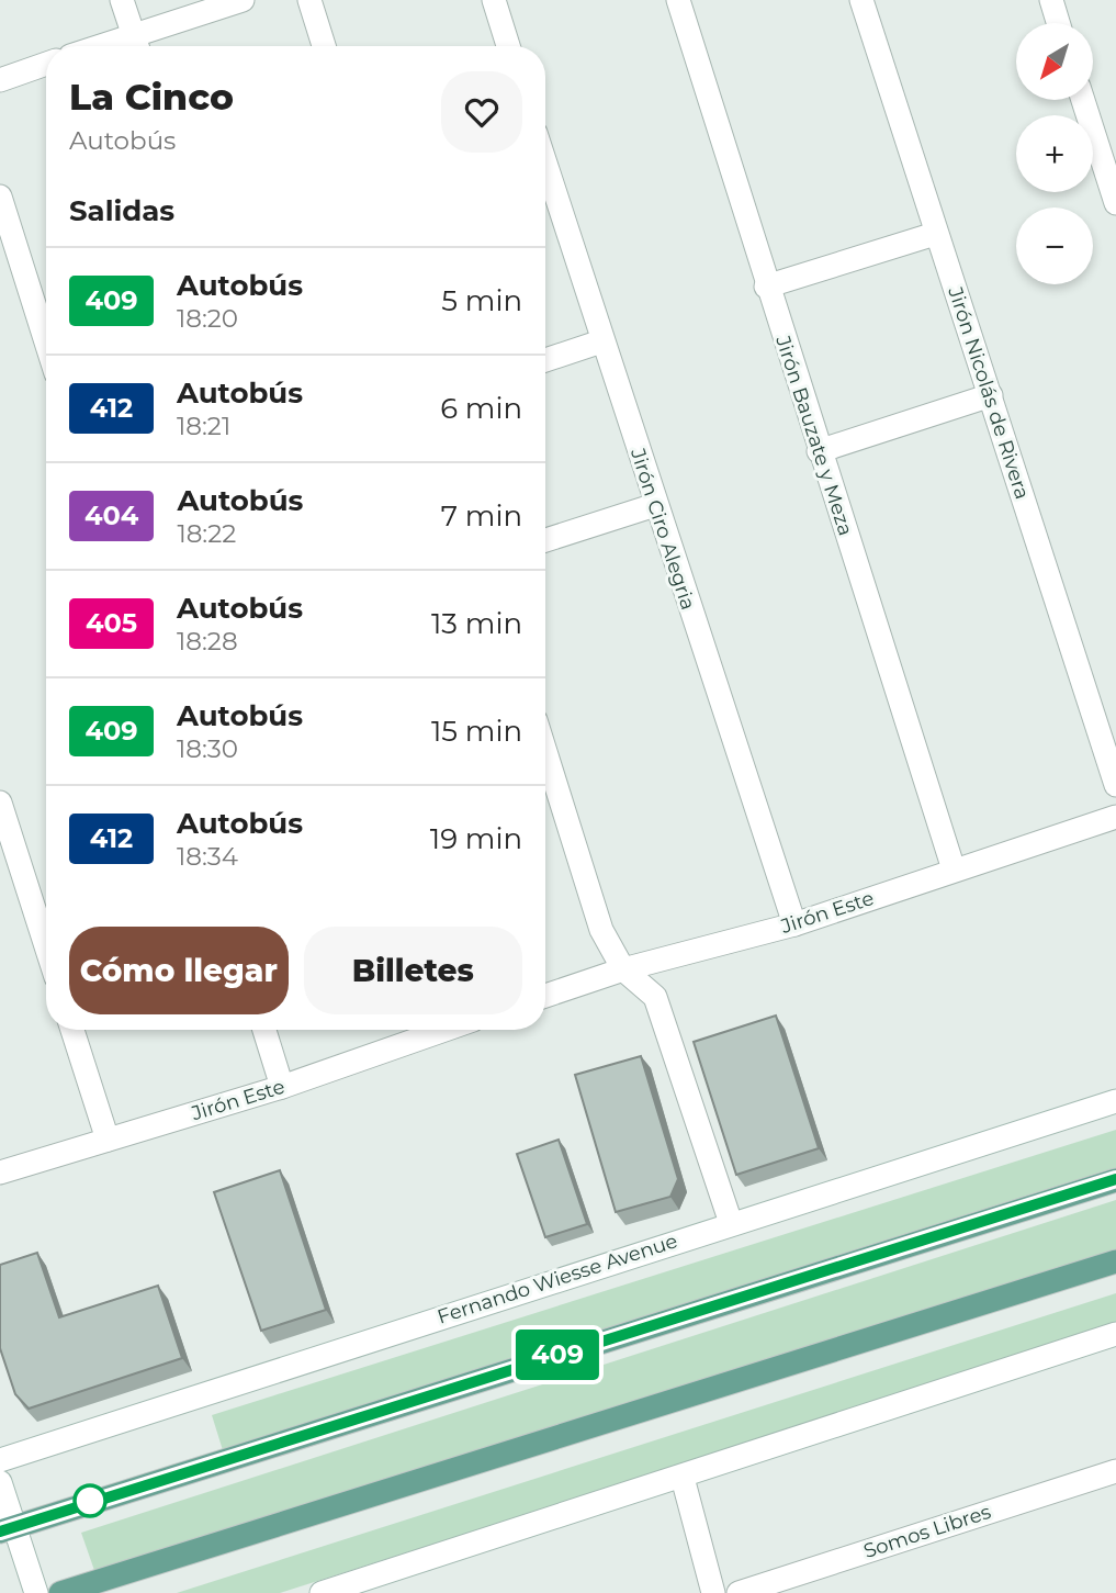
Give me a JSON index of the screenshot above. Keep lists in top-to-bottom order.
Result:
{
  "streets": {
    "street": [
      "Jirón Nicolás de Rivera",
      "Jirón Bauzate y Meza",
      "Jirón Ciro Alegria",
      "Jirón Este",
      "Fernando Wiesse Avenue",
      "Somos Libres"
    ]
  },
  "crossings": [
    ["Jirón Bauzate y Meza", "Jirón Este"],
    ["Jirón Ciro Alegria", "Jirón Este"]
  ],
  "lines": ["bus line 409"],
  "north": "bottom left",
  "page": {
    "on_map": "409",
    "map_buttons": ["+", "−"],
    "heading": [
      ["La Cinco", "Autobús"],
      "Salidas"
    ],
    "list": [
      {
        "mark": "409",
        "name": "Autobús",
        "note": "18:20",
        "value": "5 min"
      },
      {
        "mark": "412",
        "name": "Autobús",
        "note": "18:21",
        "value": "6 min"
      },
      {
        "mark": "404",
        "name": "Autobús",
        "note": "18:22",
        "value": "7 min"
      },
      {
        "mark": "405",
        "name": "Autobús",
        "note": "18:28",
        "value": "13 min"
      },
      {
        "mark": "409",
        "name": "Autobús",
        "note": "18:30",
        "value": "15 min"
      },
      {
        "mark": "412",
        "name": "Autobús",
        "note": "18:34",
        "value": "19 min"
      }
    ],
    "buttons": ["Cómo llegar", "Billetes"]
  }
}
